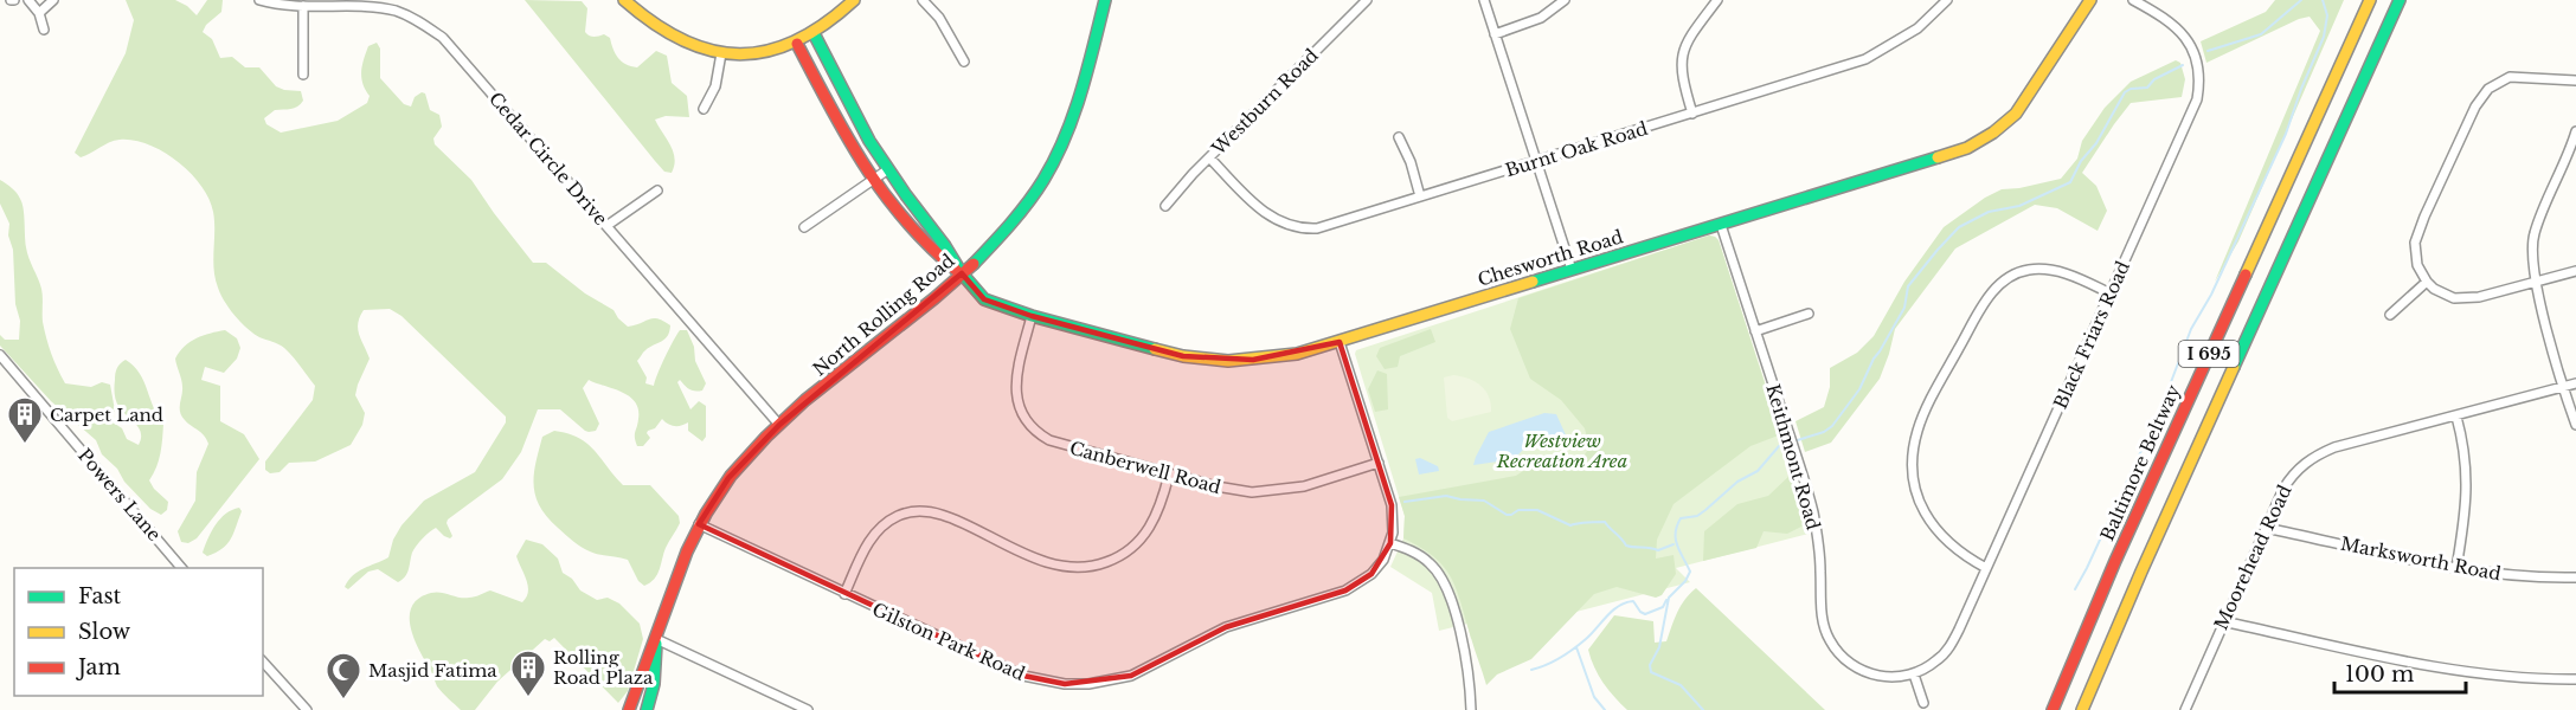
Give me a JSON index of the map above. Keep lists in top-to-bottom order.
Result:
{
  "streets": {
    "main road": [
      "Chesworth Road",
      "North Rolling Road",
      "I 695",
      "Baltimore Beltway"
    ],
    "street": [
      "Westburn Road",
      "Burnt Oak Road",
      "Cedar Circle Drive",
      "Black Friars Road",
      "Keithmont Road",
      "Canberwell Road",
      "Powers Lane",
      "Moorehead Road",
      "Marksworth Road",
      "Gilston Park Road"
    ]
  },
  "crossings": [
    ["Westburn Road", "Burnt Oak Road"],
    ["Cedar Circle Drive", "North Rolling Road"],
    ["Chesworth Road", "North Rolling Road"],
    ["Chesworth Road", "Keithmont Road"],
    ["Chesworth Road", "Canberwell Road"],
    ["North Rolling Road", "Gilston Park Road"],
    ["Black Friars Road", "Keithmont Road"],
    ["Moorehead Road", "Marksworth Road"]
  ],
  "parks": ["Westview Recreation Area"],
  "places": {
    "building": ["Carpet Land", "Rolling Road Plaza"],
    "mosque": ["Masjid Fatima"]
  },
  "legend": ["Fast", "Slow", "Jam"],
  "scale_bar": "100 m"
}
